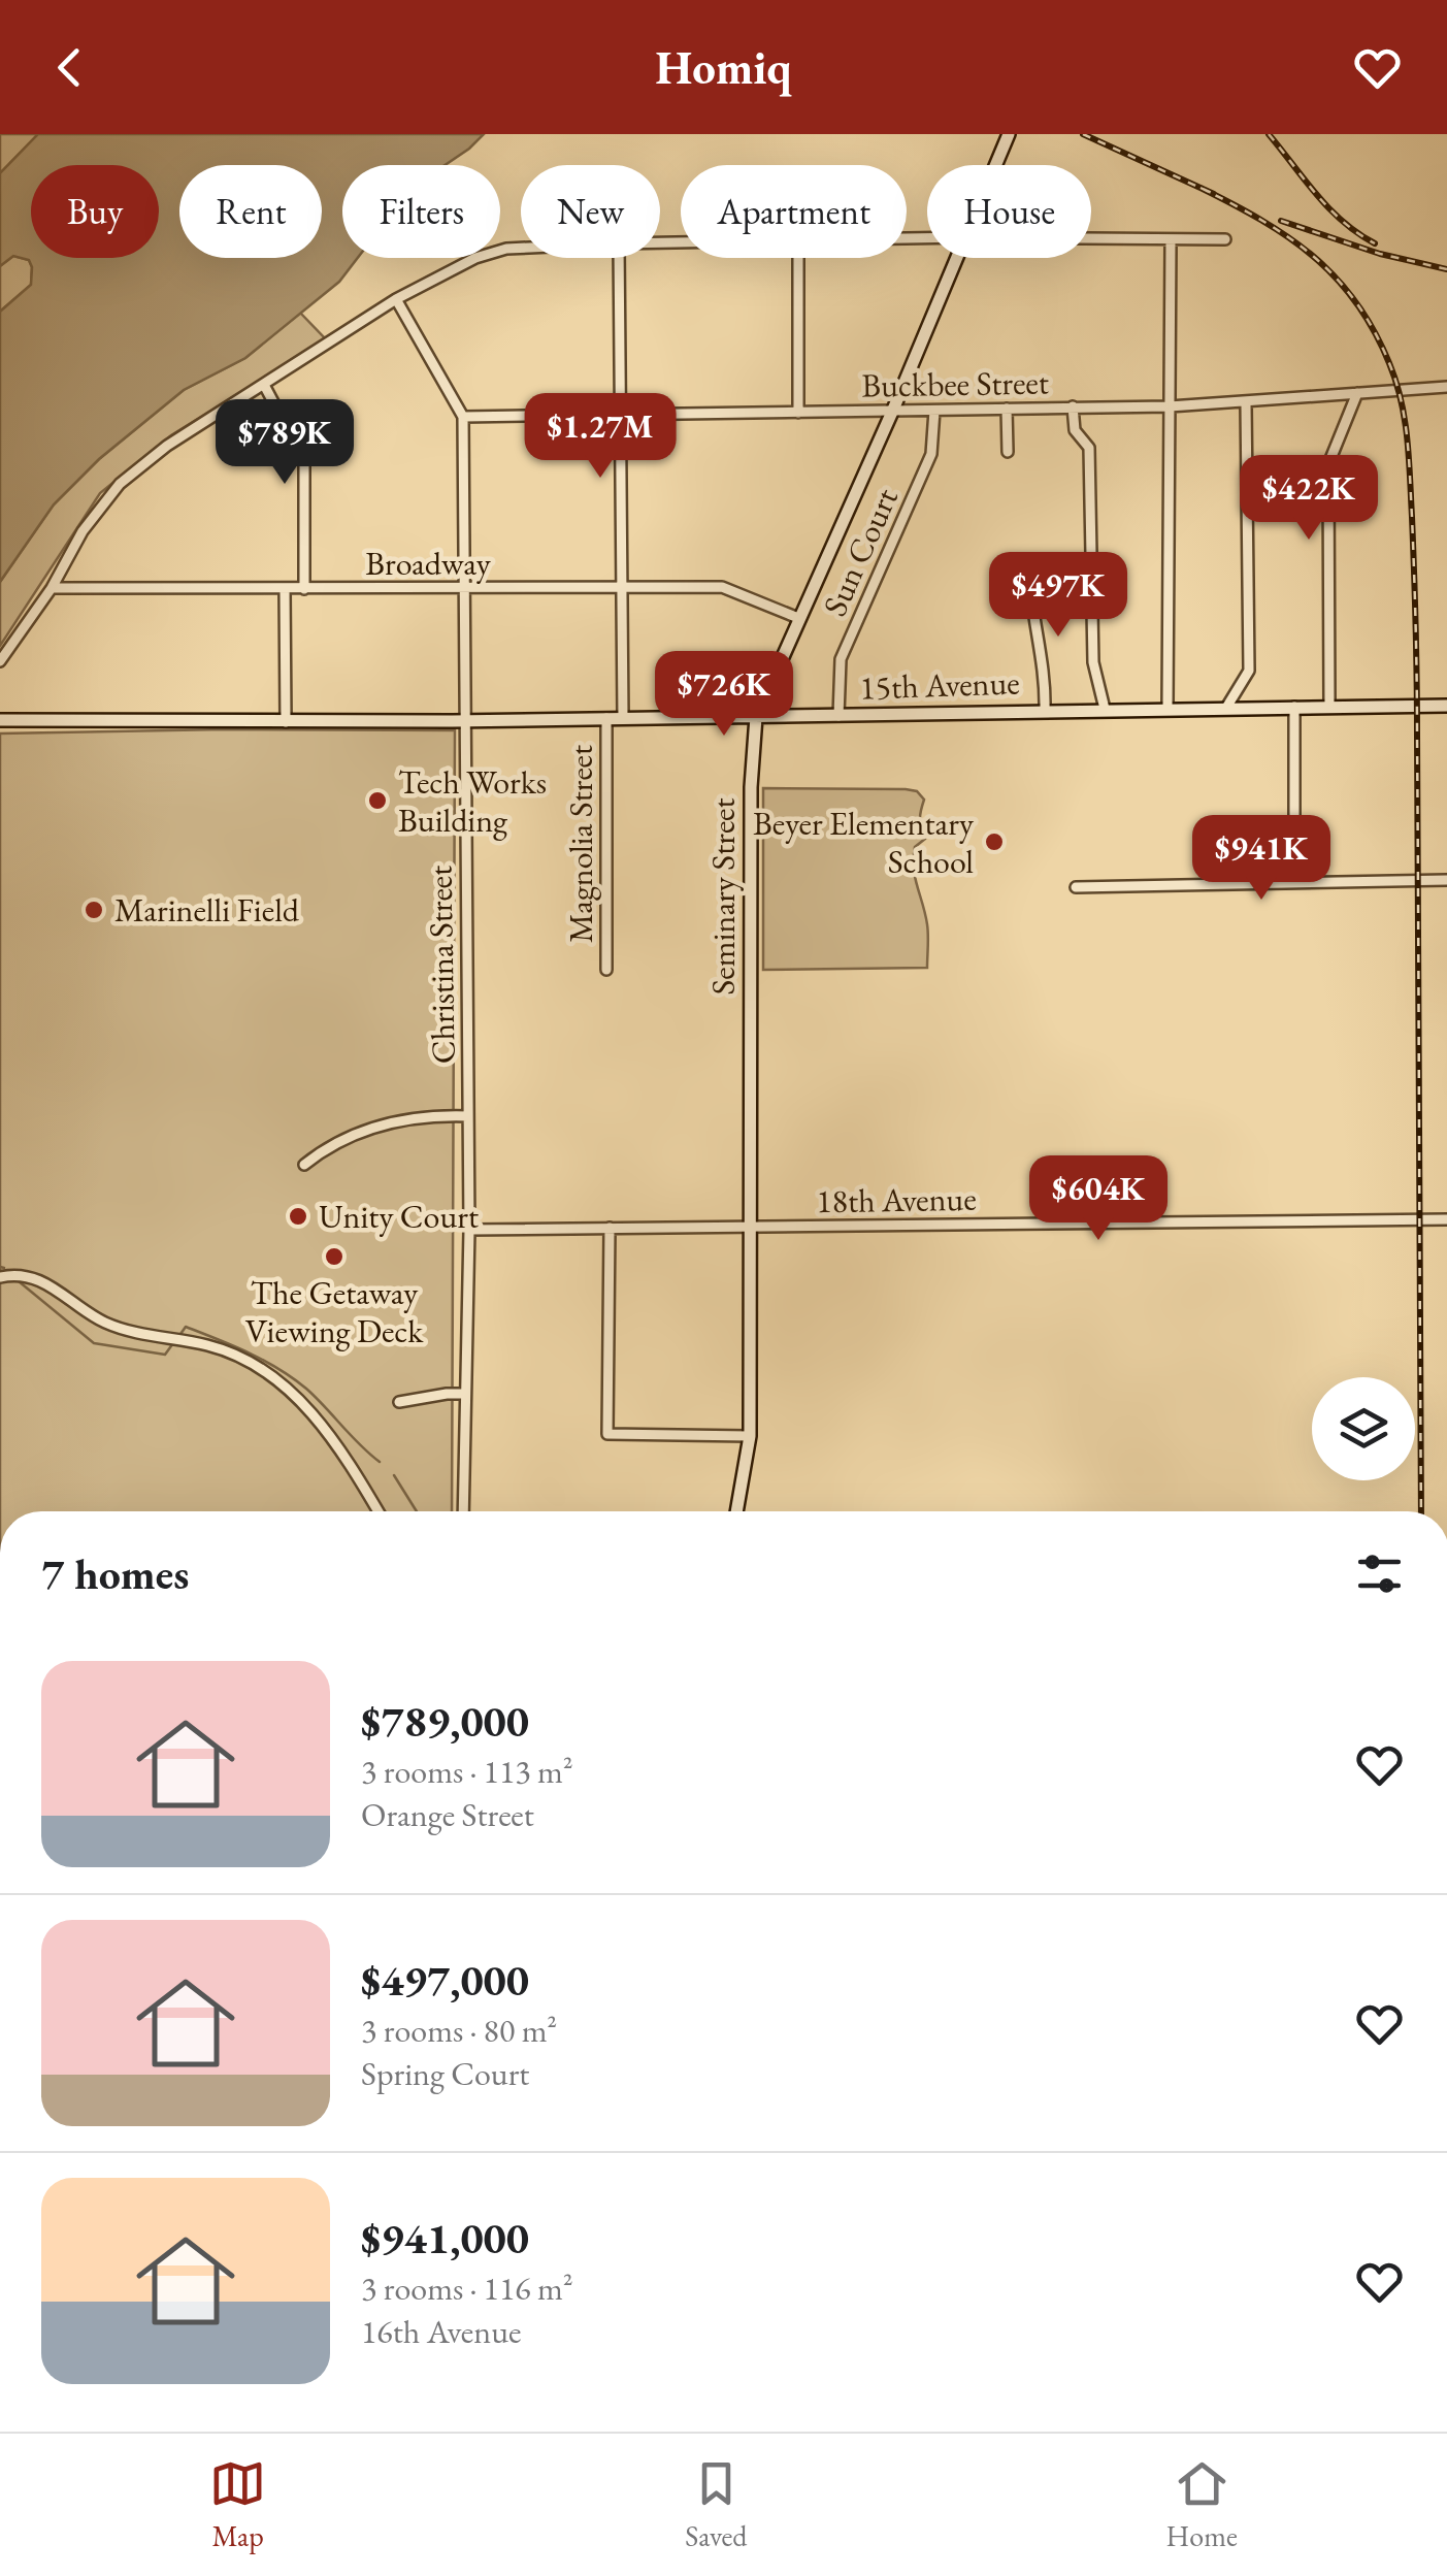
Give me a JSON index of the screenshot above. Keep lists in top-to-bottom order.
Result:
{
  "streets": {
    "street": [
      "Buckbee Street",
      "Sun Court",
      "Broadway",
      "15th Avenue",
      "Magnolia Street",
      "Seminary Street",
      "Christina Street",
      "18th Avenue"
    ]
  },
  "crossings": [
    ["Buckbee Street", "Sun Court"],
    ["Buckbee Street", "Magnolia Street"],
    ["Buckbee Street", "Seminary Street"],
    ["Buckbee Street", "Christina Street"],
    ["Sun Court", "15th Avenue"],
    ["Broadway", "Magnolia Street"],
    ["Broadway", "Seminary Street"],
    ["Broadway", "Christina Street"],
    ["15th Avenue", "Magnolia Street"],
    ["15th Avenue", "Seminary Street"],
    ["15th Avenue", "Christina Street"],
    ["Seminary Street", "18th Avenue"],
    ["Christina Street", "18th Avenue"]
  ],
  "places": [
    "Tech Works Building",
    "Beyer Elementary School",
    "Marinelli Field",
    "Unity Court",
    "The Getaway Viewing Deck"
  ],
  "page": {
    "header": "Homiq",
    "chip": [
      "Buy",
      "Rent",
      "Filters",
      "New",
      "Apartment",
      "House"
    ],
    "price": [
      "$1.27M",
      "$789K",
      "$422K",
      "$497K",
      "$726K",
      "$941K",
      "$604K"
    ],
    "heading": "7 homes",
    "list": [
      {
        "name": "$789,000",
        "note": "3 rooms · 113 m² · Orange Street"
      },
      {
        "name": "$497,000",
        "note": "3 rooms · 80 m² · Spring Court"
      },
      {
        "name": "$941,000",
        "note": "3 rooms · 116 m² · 16th Avenue"
      }
    ],
    "tabs": ["Map", "Saved", "Home"]
  }
}
